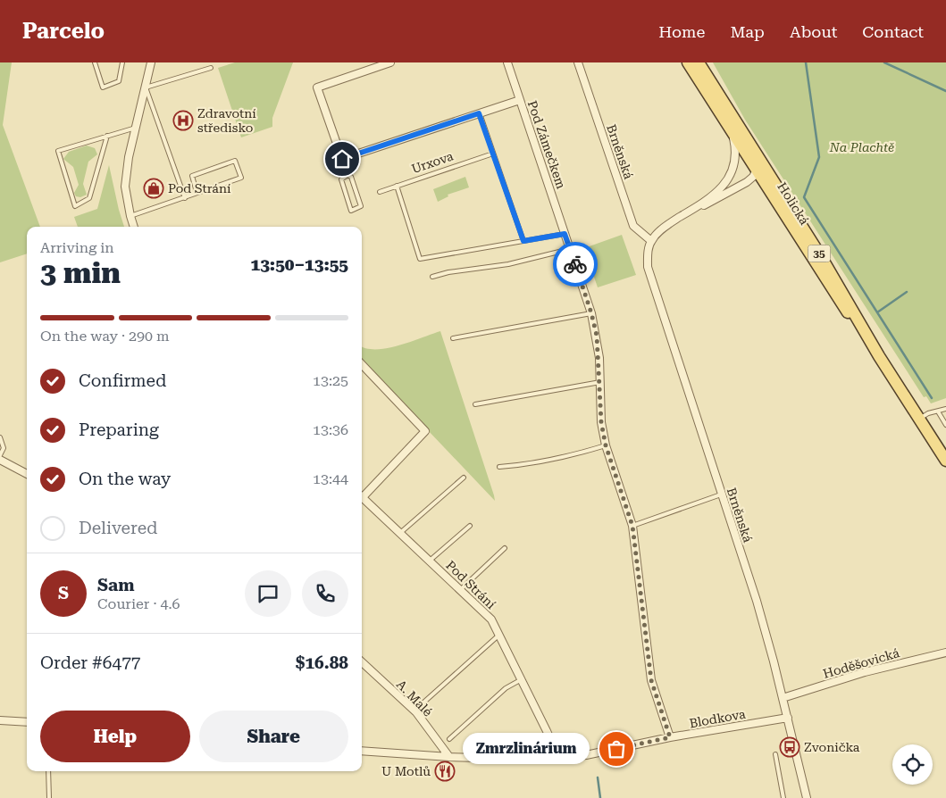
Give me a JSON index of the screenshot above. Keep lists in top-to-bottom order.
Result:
{
  "streets": {
    "main road": ["Holická", "35"],
    "street": [
      "Pod Zámečkem",
      "Brněnská",
      "Pod Strání",
      "Hoděšovická",
      "A. Malé",
      "Blodkova"
    ],
    "lane": ["Urxova"]
  },
  "crossings": [
    ["Pod Zámečkem", "Blodkova"],
    ["Brněnská", "Hoděšovická"],
    ["Brněnská", "Blodkova"],
    ["Pod Strání", "Blodkova"],
    ["A. Malé", "Blodkova"]
  ],
  "parks": ["Na Plachtě"],
  "places": {
    "hospital": ["Zdravotní středisko"],
    "shop": ["Pod Strání"],
    "bus stop": ["Zvonička"],
    "other": ["Zmrzlinárium"],
    "restaurant": ["U Motlů"]
  },
  "page": {
    "header": "Parcelo",
    "nav": [
      "Home",
      "Map",
      "About",
      "Contact"
    ],
    "heading": ["3 min", "Arriving in", "13:50–13:55"],
    "panel": [
      "Sam",
      "Courier · 4.6",
      "Order #6477",
      "$16.88"
    ],
    "bar": "On the way · 290 m",
    "list": [
      ["Confirmed", "13:25"],
      ["Preparing", "13:36"],
      ["On the way", "13:44"],
      "Delivered"
    ],
    "round": "S",
    "buttons": ["Help", "Share"],
    "bubble": "Zmrzlinárium"
  }
}
